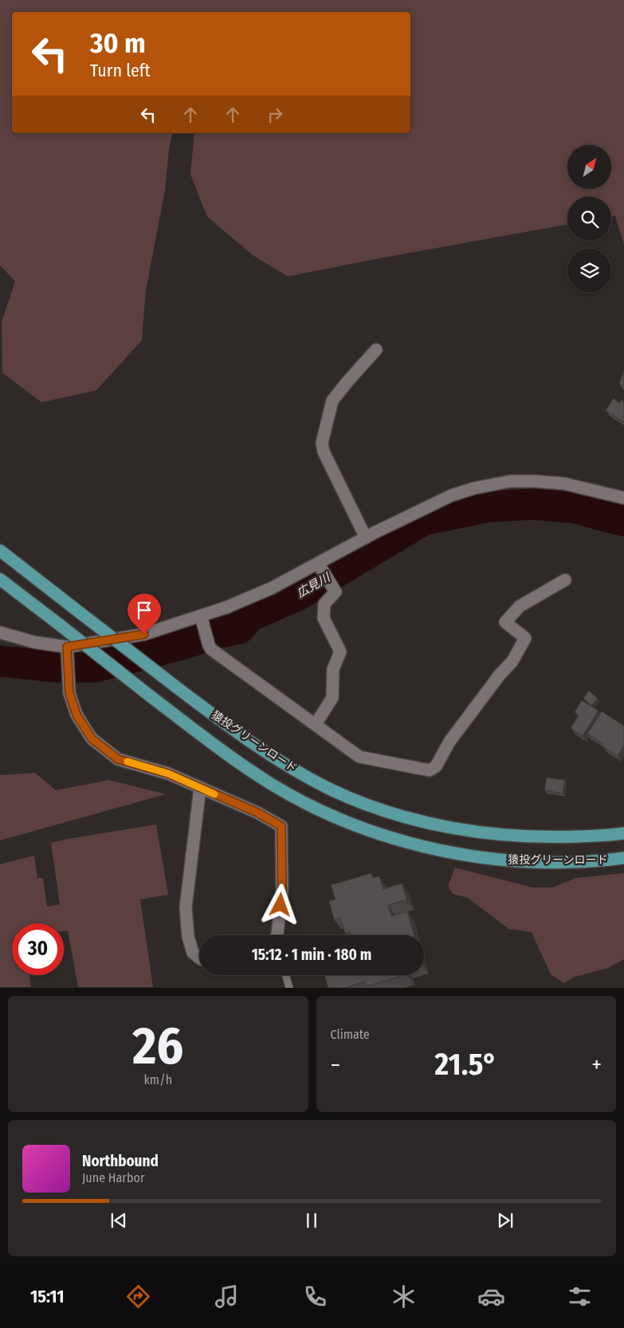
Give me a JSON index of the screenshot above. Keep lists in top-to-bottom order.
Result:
{
  "streets": {
    "main road": ["猿投グリーンロード"]
  },
  "water": ["広見川"],
  "north": "top right",
  "page": {
    "turn": ["30 m", "Turn left"],
    "limit": "30",
    "trip": "15:12 · 1 min · 180 m",
    "tile": [
      ["26", "km/h"],
      "Climate"
    ],
    "heat": ["−", "21.5°", "+"],
    "song": ["Northbound", "June Harbor"],
    "tabs": "15:11"
  }
}
